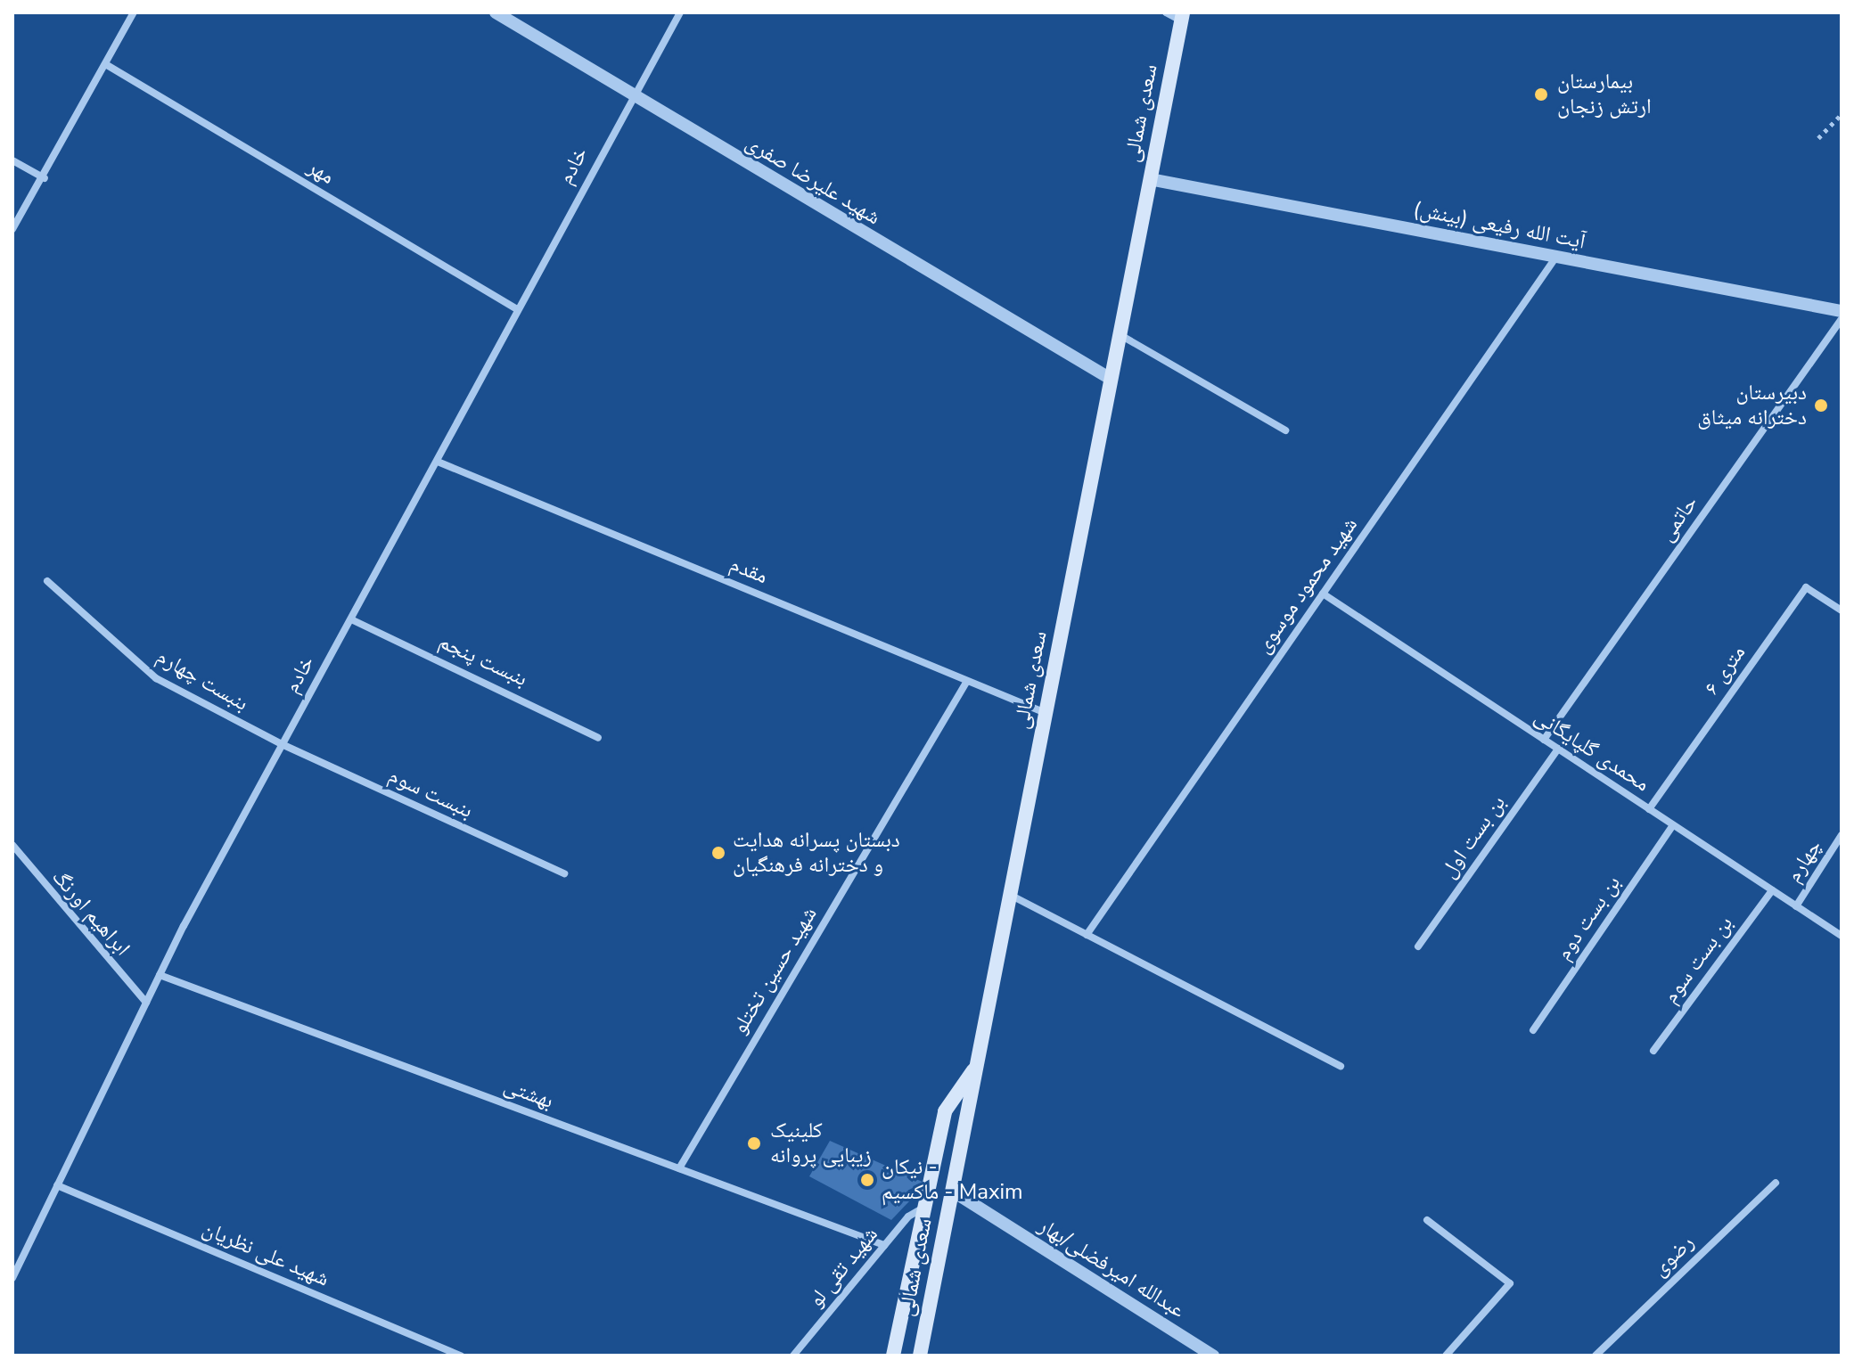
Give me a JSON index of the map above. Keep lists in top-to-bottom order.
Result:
{
  "streets": {
    "main road": ["سعدی شمالی"],
    "street": [
      "خادم",
      "مهر",
      "شهید علیرضا صفری",
      "آیت الله رفیعی (بینش)",
      "حاتمی",
      "مقدم",
      "شهید محمود موسوی",
      "بنبست پنجم",
      "۶ متری",
      "بنبست چهارم",
      "محمدی گلپایگانی",
      "بنبست سوم",
      "بن بست اول",
      "چهارم",
      "ابراهیم اورنگ",
      "بن بست دوم",
      "بن بست سوم",
      "شهید حسین تختلو",
      "بهشتی",
      "شهید علی نظریان",
      "رضوی",
      "شهید تقی لو",
      "عبدالله امیرفضلی/بهار"
    ]
  },
  "crossings": [
    ["سعدی شمالی", "شهید علیرضا صفری"],
    ["سعدی شمالی", "آیت الله رفیعی (بینش)"],
    ["سعدی شمالی", "مقدم"],
    ["سعدی شمالی", "عبدالله امیرفضلی/بهار"],
    ["خادم", "مهر"],
    ["خادم", "شهید علیرضا صفری"],
    ["خادم", "مقدم"],
    ["خادم", "بنبست پنجم"],
    ["خادم", "بنبست چهارم"],
    ["خادم", "بنبست سوم"],
    ["خادم", "ابراهیم اورنگ"],
    ["خادم", "بهشتی"],
    ["خادم", "شهید علی نظریان"],
    ["آیت الله رفیعی (بینش)", "شهید محمود موسوی"],
    ["حاتمی", "محمدی گلپایگانی"],
    ["مقدم", "شهید حسین تختلو"],
    ["شهید محمود موسوی", "محمدی گلپایگانی"],
    ["۶ متری", "محمدی گلپایگانی"],
    ["بنبست چهارم", "بنبست سوم"],
    ["محمدی گلپایگانی", "بن بست اول"],
    ["محمدی گلپایگانی", "چهارم"],
    ["محمدی گلپایگانی", "بن بست دوم"],
    ["محمدی گلپایگانی", "بن بست سوم"],
    ["شهید حسین تختلو", "بهشتی"],
    ["بهشتی", "شهید تقی لو"]
  ],
  "places": [
    "بیمارستان ارتش زنجان",
    "دبیرستان دخترانه میثاق",
    "دبستان پسرانه هدایت و دخترانه فرهنگیان",
    "کلینیک زیبایی پروانه",
    "نیکان - ماکسیم - Maxim"
  ]
}
